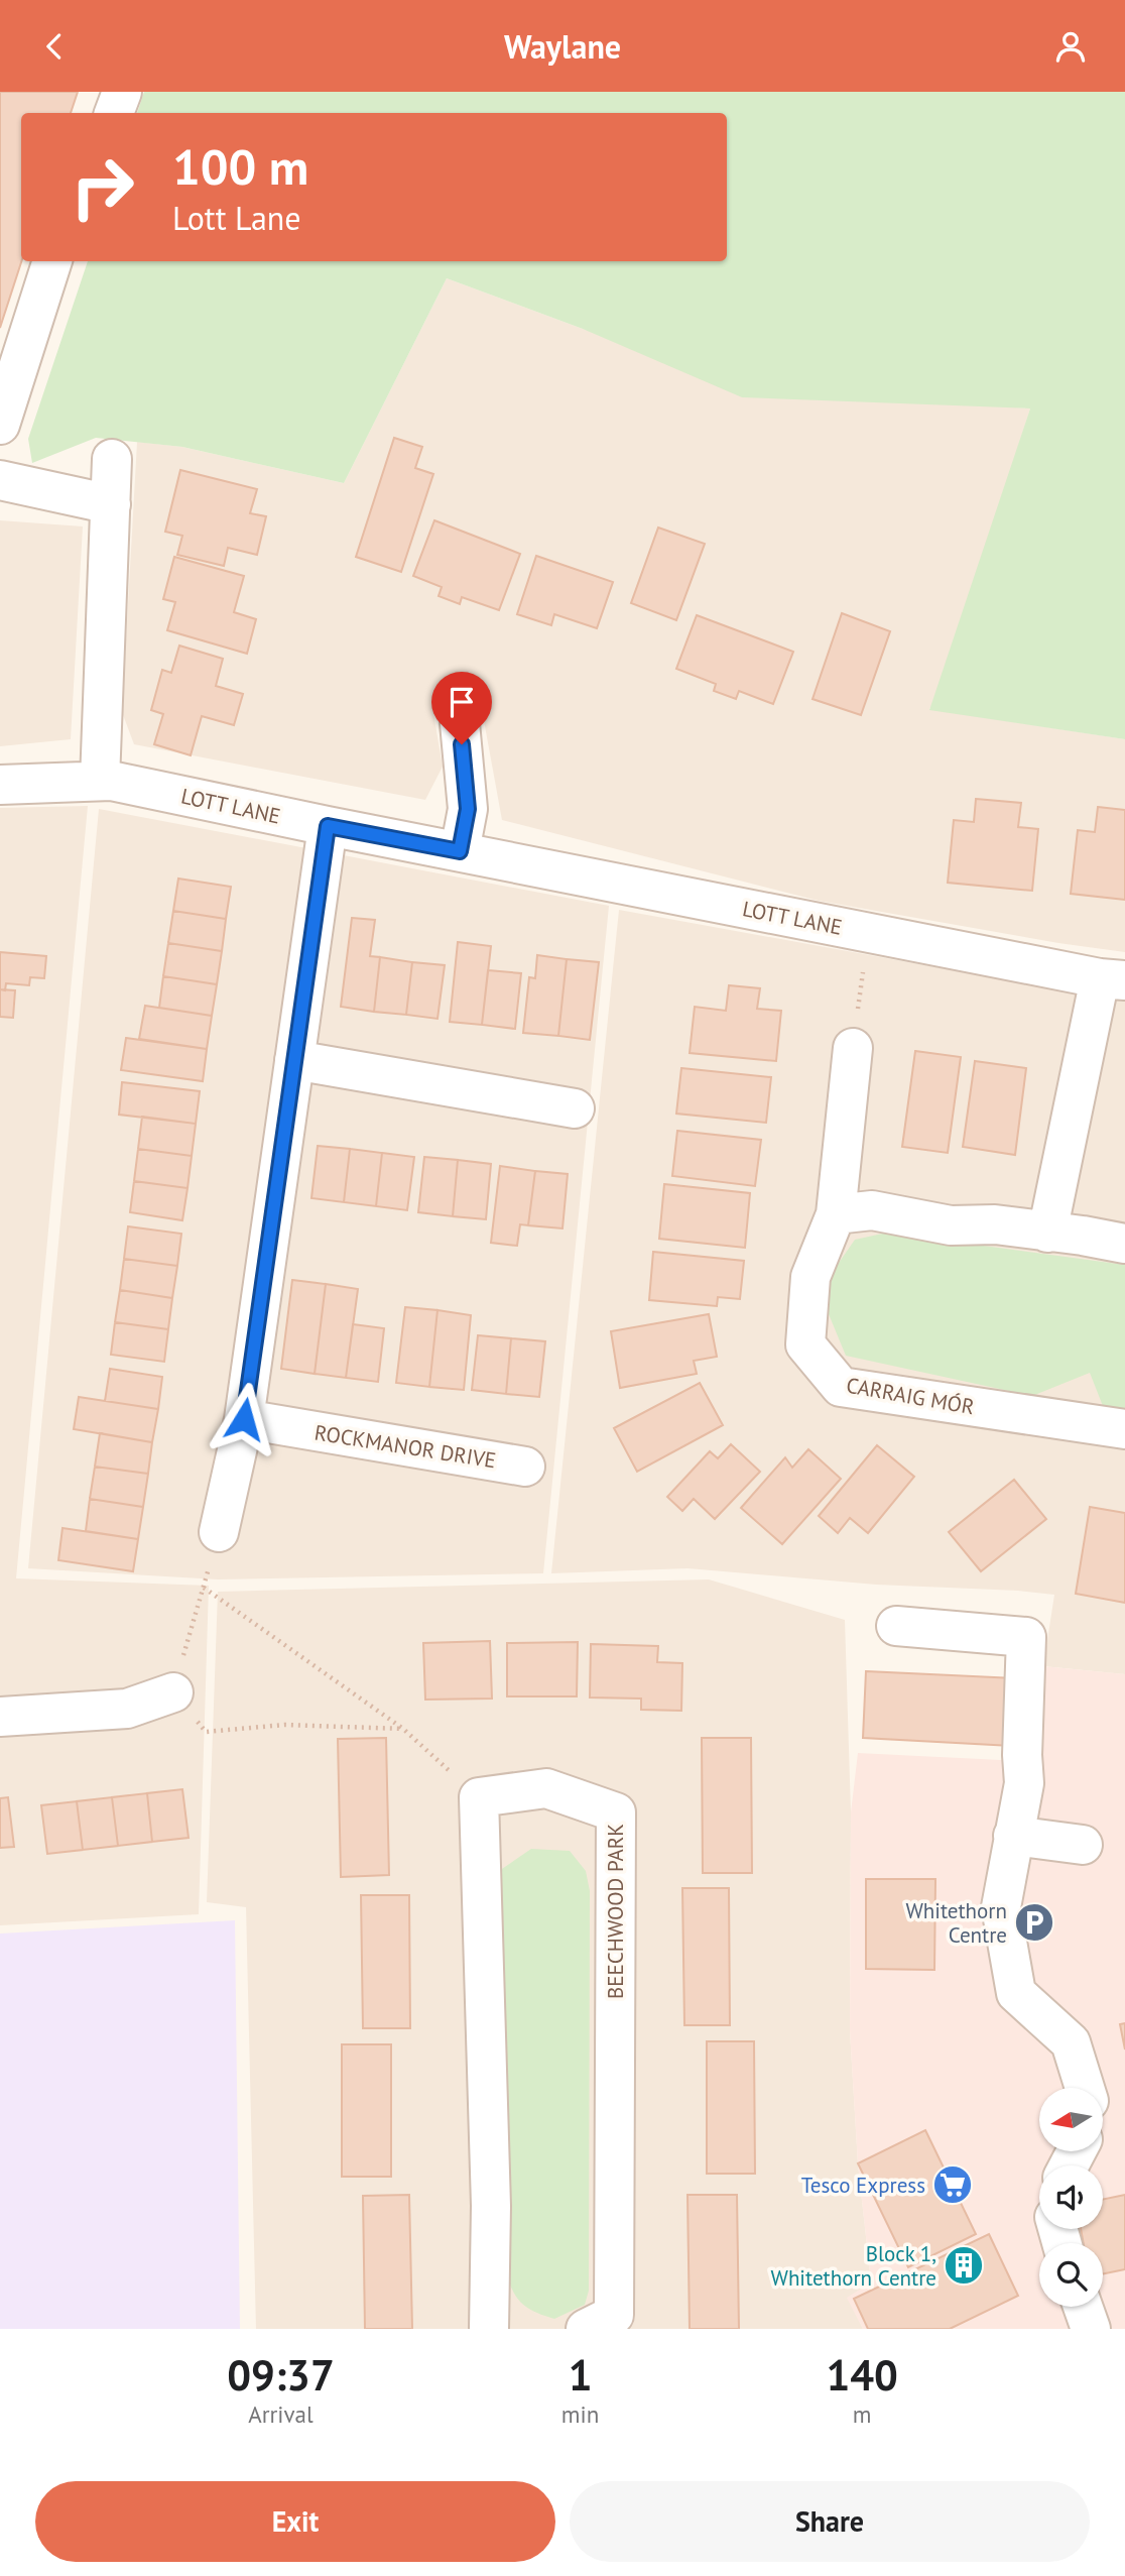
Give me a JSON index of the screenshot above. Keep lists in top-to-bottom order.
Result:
{
  "streets": {
    "street": [
      "LOTT LANE",
      "CARRAIG MÓR",
      "ROCKMANOR DRIVE",
      "BEECHWOOD PARK"
    ]
  },
  "places": {
    "parking": ["Whitethorn Centre"],
    "supermarket": ["Tesco Express"],
    "building": ["Block 1, Whitethorn Centre"]
  },
  "north": "left",
  "page": {
    "header": "Waylane",
    "turn": ["100 m", "Lott Lane"],
    "eta": [
      "09:37",
      "Arrival",
      "1",
      "min",
      "140",
      "m"
    ],
    "buttons": ["Exit", "Share"]
  }
}
